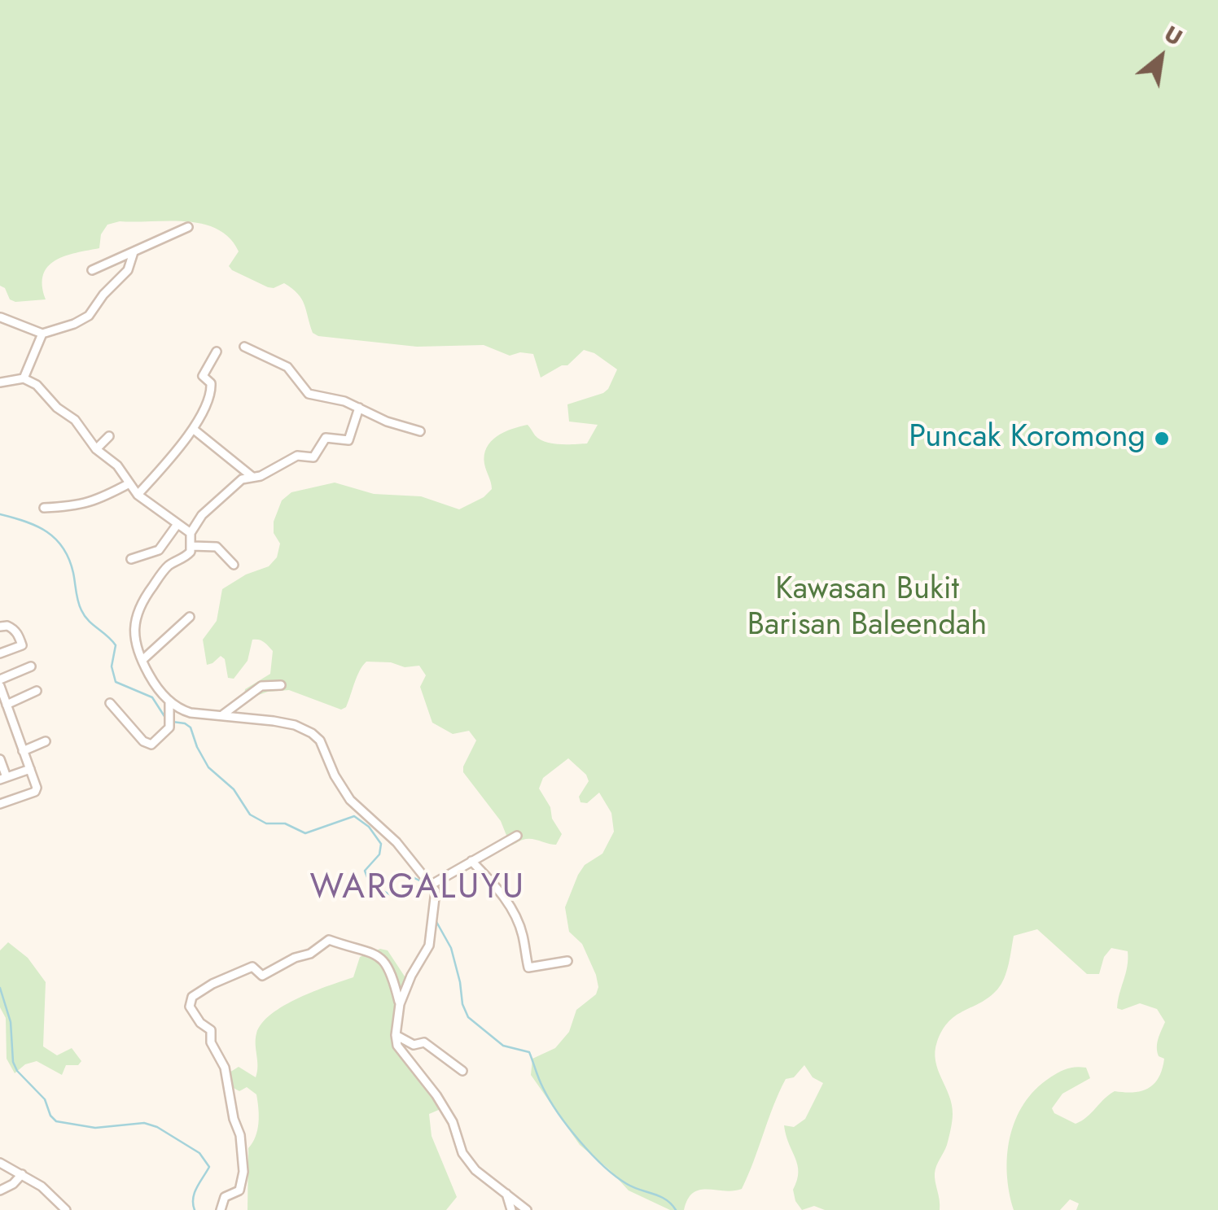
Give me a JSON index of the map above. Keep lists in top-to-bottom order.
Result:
{
  "districts": ["WARGALUYU"],
  "parks": ["Kawasan Bukit Barisan Baleendah"],
  "places": ["Puncak Koromong"],
  "north": "top right"
}
